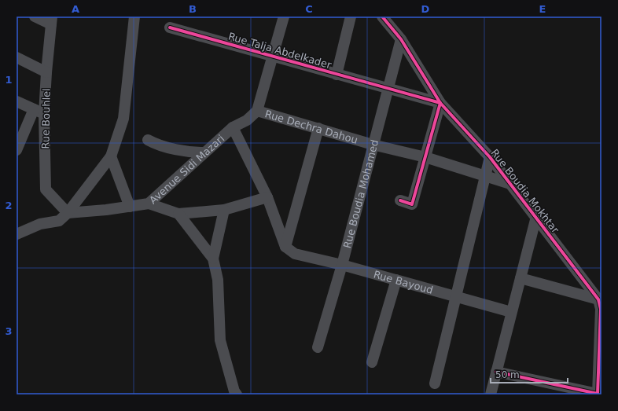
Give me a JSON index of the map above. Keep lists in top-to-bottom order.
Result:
{
  "streets": {
    "street": [
      "Rue Talja Abdelkader",
      "Rue Bouhlel",
      "Rue Dechra Dahou",
      "Avenue Sidi Mazari",
      "Rue Boudia Mokhtar",
      "Rue Boudia Mohamed",
      "Rue Bayoud"
    ]
  },
  "crossings": [
    ["Rue Talja Abdelkader", "Avenue Sidi Mazari"],
    ["Rue Talja Abdelkader", "Rue Boudia Mokhtar"],
    ["Rue Talja Abdelkader", "Rue Boudia Mohamed"],
    ["Rue Bouhlel", "Avenue Sidi Mazari"],
    ["Rue Dechra Dahou", "Avenue Sidi Mazari"],
    ["Rue Dechra Dahou", "Rue Boudia Mokhtar"],
    ["Rue Dechra Dahou", "Rue Boudia Mohamed"],
    ["Rue Boudia Mokhtar", "Rue Boudia Mohamed"],
    ["Rue Boudia Mohamed", "Rue Bayoud"]
  ],
  "scale_bar": "50 m",
  "grid": {
    "columns": [
      "A",
      "B",
      "C",
      "D",
      "E"
    ],
    "rows": ["1", "2", "3"]
  }
}
